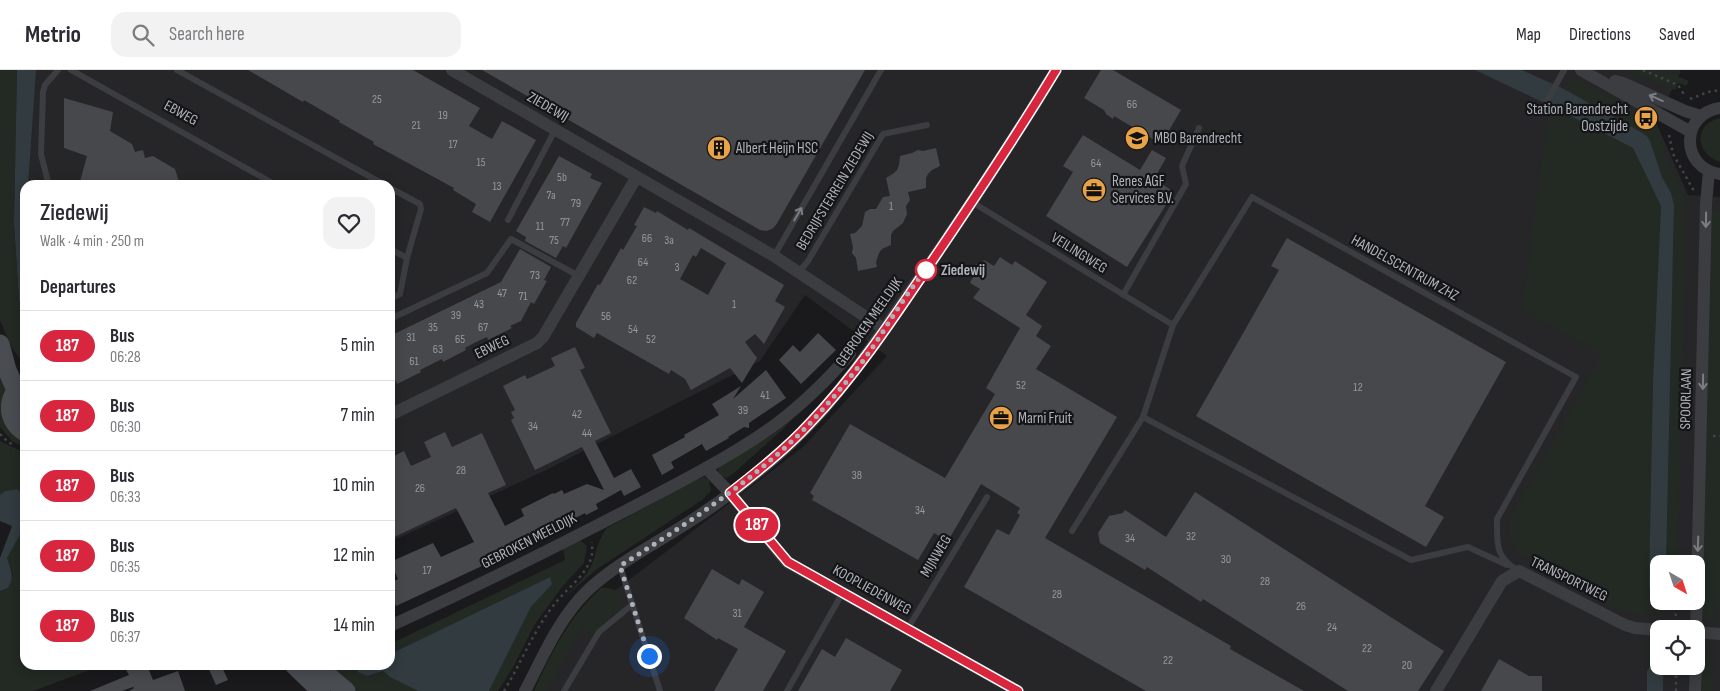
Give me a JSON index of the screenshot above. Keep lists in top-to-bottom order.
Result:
{
  "streets": {
    "street": [
      "ZIEDEWIJ",
      "EBWEG",
      "GEBROKEN MEELDIJK",
      "SPOORLAAN",
      "TRANSPORTWEG",
      "KOOPLIEDENWEG"
    ],
    "lane": [
      "BEDRIJFSTERREIN ZIEDEWIJ",
      "VEILINGWEG",
      "HANDELSCENTRUM ZHZ",
      "MIJNWEG"
    ]
  },
  "crossings": [
    ["ZIEDEWIJ", "EBWEG"],
    ["ZIEDEWIJ", "BEDRIJFSTERREIN ZIEDEWIJ"],
    ["ZIEDEWIJ", "GEBROKEN MEELDIJK"],
    ["VEILINGWEG", "HANDELSCENTRUM ZHZ"],
    ["VEILINGWEG", "GEBROKEN MEELDIJK"],
    ["GEBROKEN MEELDIJK", "KOOPLIEDENWEG"],
    ["MIJNWEG", "KOOPLIEDENWEG"]
  ],
  "one_way": ["SPOORLAAN"],
  "places": {
    "bus stop": ["Station Barendrecht Oostzijde"],
    "school or university": ["MBO Barendrecht"],
    "building": ["Albert Heijn HSC"],
    "office": ["Renes AGF Services B.V.", "Marni Fruit"],
    "other": ["Ziedewij"]
  },
  "lines": ["bus line 187"],
  "house_numbers": [
    "25",
    "66",
    "19",
    "21",
    "17",
    "15",
    "64",
    "5b",
    "13",
    "7a",
    "79",
    "1",
    "77",
    "11",
    "66",
    "75",
    "3a",
    "64",
    "3",
    "73",
    "62",
    "47",
    "71",
    "43",
    "1",
    "39",
    "56",
    "35",
    "67",
    "54",
    "31",
    "65",
    "52",
    "63",
    "61",
    "52",
    "12",
    "41",
    "39",
    "42",
    "34",
    "44",
    "28",
    "38",
    "26",
    "34",
    "32",
    "34",
    "30",
    "17",
    "28",
    "28",
    "26",
    "31",
    "24",
    "22",
    "22",
    "20"
  ],
  "north": "bottom right",
  "page": {
    "header": "Metrio",
    "search": "Search here",
    "nav": ["Map", "Directions", "Saved"],
    "on_map": "187",
    "heading": [
      ["Ziedewij", "Walk · 4 min · 250 m"],
      "Departures"
    ],
    "list": [
      {
        "mark": "187",
        "name": "Bus",
        "note": "06:28",
        "value": "5 min"
      },
      {
        "mark": "187",
        "name": "Bus",
        "note": "06:30",
        "value": "7 min"
      },
      {
        "mark": "187",
        "name": "Bus",
        "note": "06:33",
        "value": "10 min"
      },
      {
        "mark": "187",
        "name": "Bus",
        "note": "06:35",
        "value": "12 min"
      },
      {
        "mark": "187",
        "name": "Bus",
        "note": "06:37",
        "value": "14 min"
      }
    ]
  }
}
